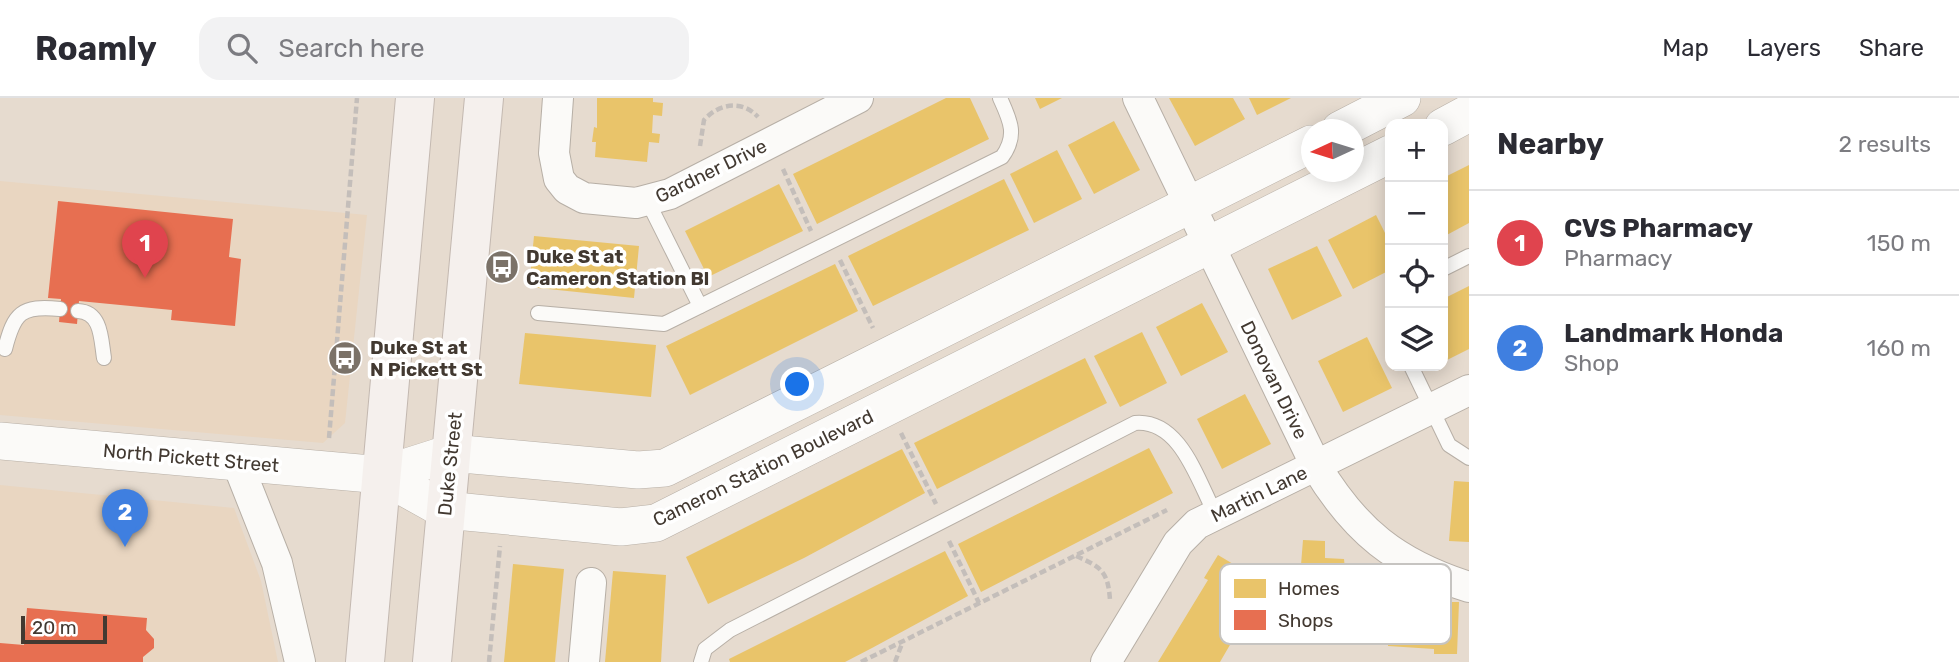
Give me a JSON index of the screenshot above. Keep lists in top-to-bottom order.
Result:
{
  "streets": {
    "main road": ["Duke Street"],
    "street": [
      "Gardner Drive",
      "Donovan Drive",
      "North Pickett Street",
      "Cameron Station Boulevard",
      "Martin Lane"
    ]
  },
  "crossings": [
    ["Donovan Drive", "Cameron Station Boulevard"],
    ["Donovan Drive", "Martin Lane"],
    ["North Pickett Street", "Cameron Station Boulevard"],
    ["Duke Street", "Cameron Station Boulevard"]
  ],
  "places": {
    "bus stop": ["Duke St at Cameron Station Bl", "Duke St at N Pickett St"]
  },
  "legend": ["Homes", "Shops"],
  "scale_bar": "20 m",
  "north": "left",
  "page": {
    "header": "Roamly",
    "search": "Search here",
    "nav": ["Map", "Layers", "Share"],
    "heading": ["Nearby", "2 results"],
    "map_buttons": ["+", "−"],
    "list": [
      {
        "mark": "1",
        "name": "CVS Pharmacy",
        "note": "Pharmacy",
        "value": "150 m"
      },
      {
        "mark": "2",
        "name": "Landmark Honda",
        "note": "Shop",
        "value": "160 m"
      }
    ],
    "pins": ["1", "2"],
    "scale": "20 m"
  }
}
